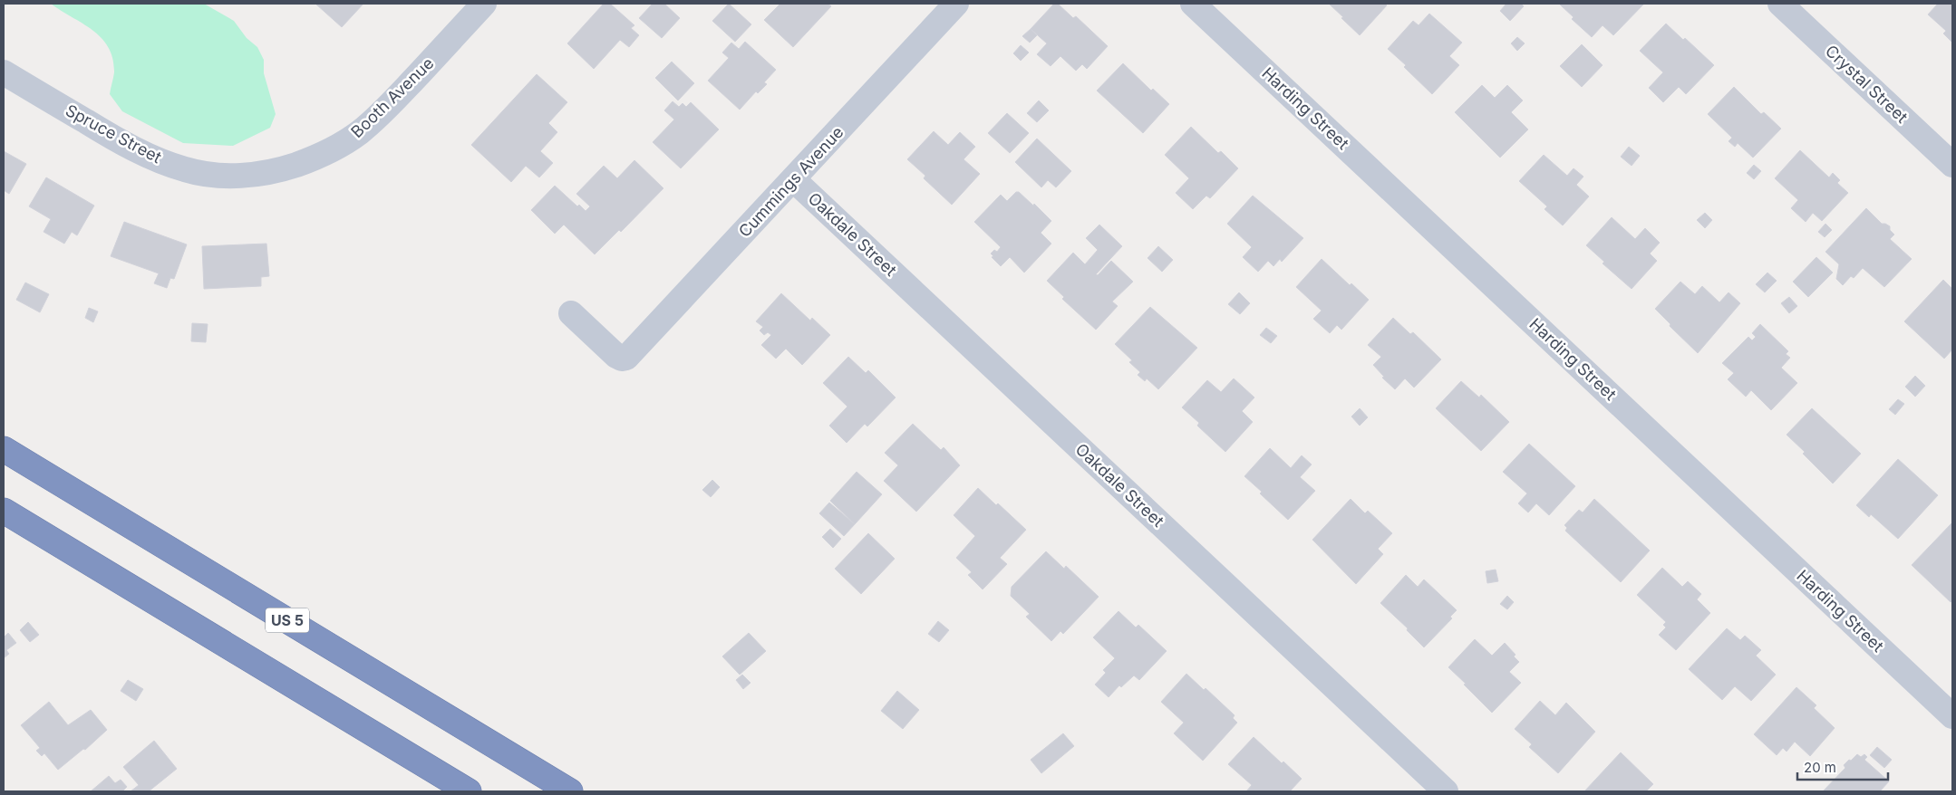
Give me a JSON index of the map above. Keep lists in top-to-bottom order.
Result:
{
  "streets": {
    "highway": ["US 5"],
    "street": [
      "Crystal Street",
      "Booth Avenue",
      "Harding Street",
      "Spruce Street",
      "Cummings Avenue",
      "Oakdale Street"
    ]
  },
  "crossings": [
    ["Booth Avenue", "Spruce Street"],
    ["Cummings Avenue", "Oakdale Street"]
  ],
  "scale_bar": "20 m"
}
